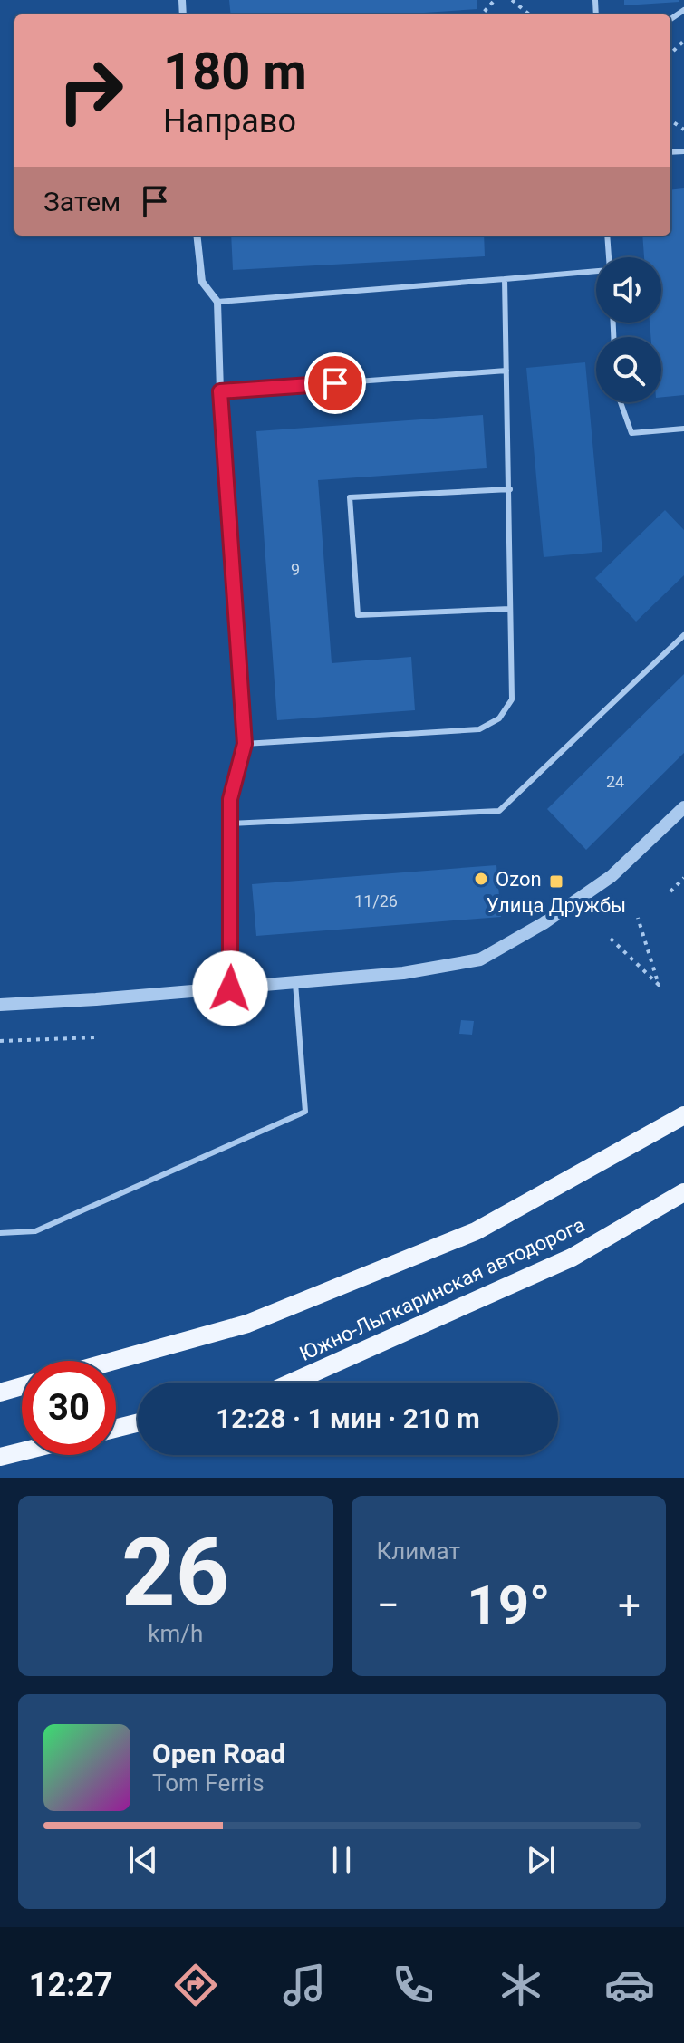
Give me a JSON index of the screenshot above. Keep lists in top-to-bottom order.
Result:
{
  "streets": {
    "main road": ["Южно-Лыткаринская автодорога"]
  },
  "places": {
    "other": ["Ozon"],
    "transit": ["Улица Дружбы"]
  },
  "house_numbers": ["9", "24", "11/26"],
  "page": {
    "turn": ["180 m", "Направо"],
    "then": "Затем",
    "limit": "30",
    "trip": "12:28 · 1 мин · 210 m",
    "tile": [
      ["26", "km/h"],
      "Климат"
    ],
    "heat": ["−", "19°", "+"],
    "song": ["Open Road", "Tom Ferris"],
    "tabs": "12:27"
  }
}
